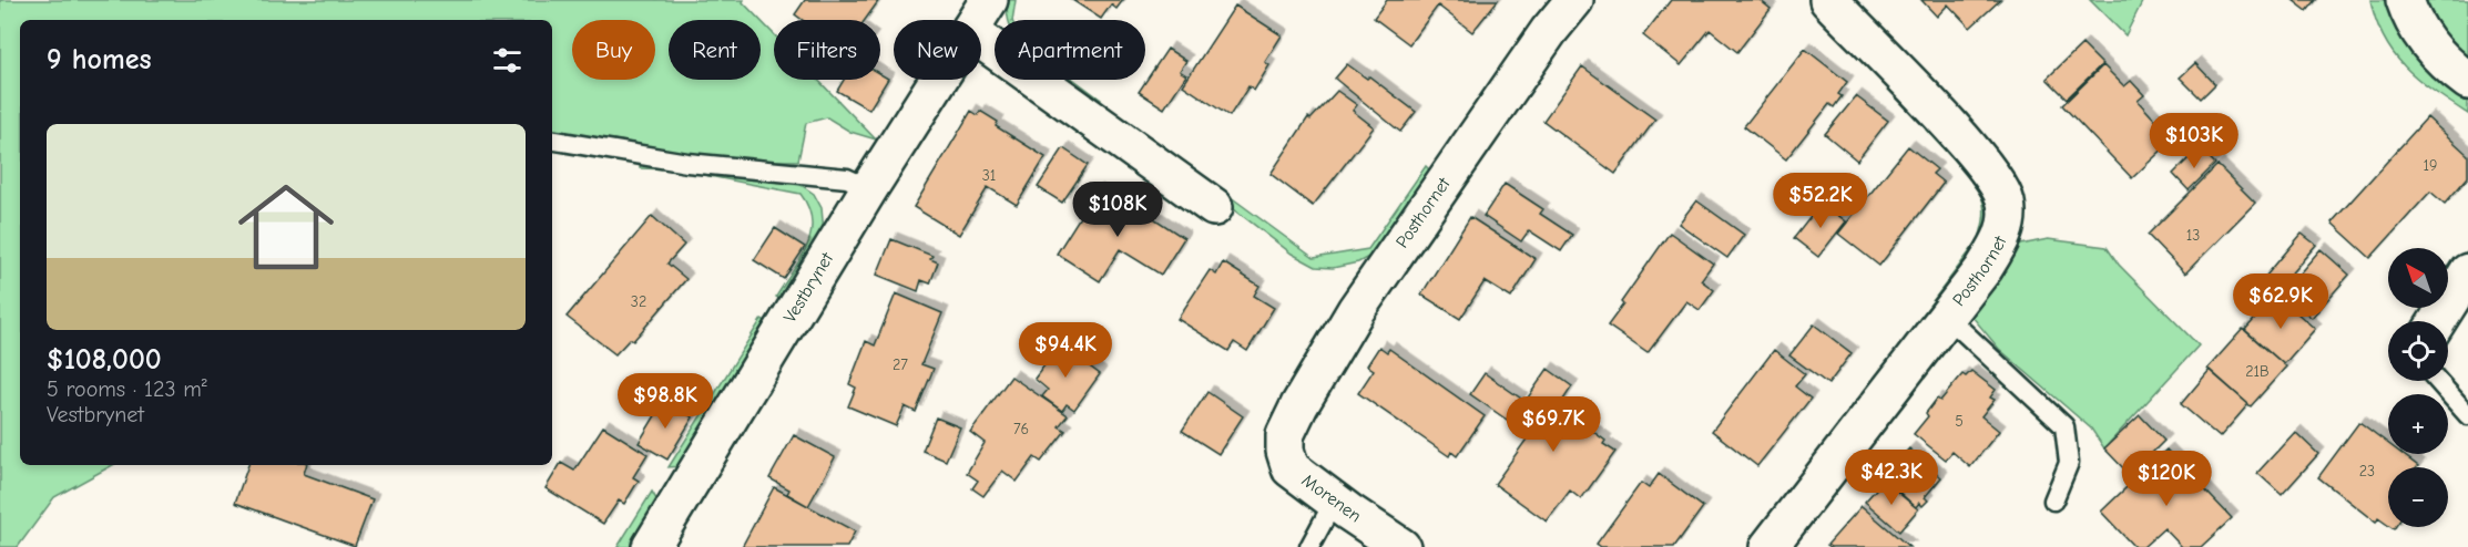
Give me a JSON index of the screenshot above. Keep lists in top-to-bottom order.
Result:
{
  "streets": {
    "street": ["Posthornet", "Vestbrynet", "Morenen"]
  },
  "crossings": [
    ["Posthornet", "Morenen"]
  ],
  "house_numbers": [
    "19",
    "31",
    "13",
    "32",
    "27",
    "21B",
    "5",
    "76",
    "23"
  ],
  "north": "top left",
  "page": {
    "chip": [
      "Buy",
      "Rent",
      "Filters",
      "New",
      "Apartment"
    ],
    "heading": "9 homes",
    "list": [
      {
        "name": "$108,000",
        "note": "5 rooms · 123 m² · Vestbrynet"
      }
    ],
    "price": [
      "$103K",
      "$52.2K",
      "$108K",
      "$62.9K",
      "$94.4K",
      "$98.8K",
      "$69.7K",
      "$42.3K",
      "$120K"
    ],
    "map_buttons": ["+", "−"]
  }
}
